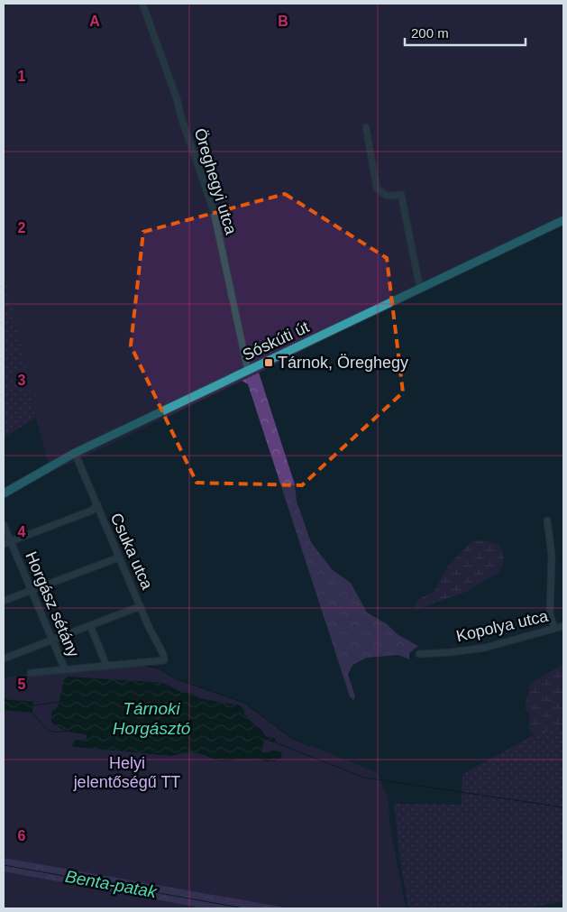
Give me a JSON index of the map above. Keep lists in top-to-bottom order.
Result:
{
  "streets": {
    "main road": ["Sóskúti út"],
    "street": [
      "Öreghegyi utca",
      "Csuka utca",
      "Horgász sétány",
      "Kopolya utca"
    ]
  },
  "crossings": [
    ["Öreghegyi utca", "Sóskúti út"],
    ["Sóskúti út", "Csuka utca"]
  ],
  "water": ["Tárnoki Horgásztó", "Benta-patak"],
  "parks": ["Helyi jelentőségű TT"],
  "places": {
    "transit": ["Tárnok, Öreghegy"]
  },
  "scale_bar": "200 m",
  "grid": {
    "columns": ["A", "B"],
    "rows": [
      "1",
      "2",
      "3",
      "4",
      "5",
      "6"
    ]
  }
}
